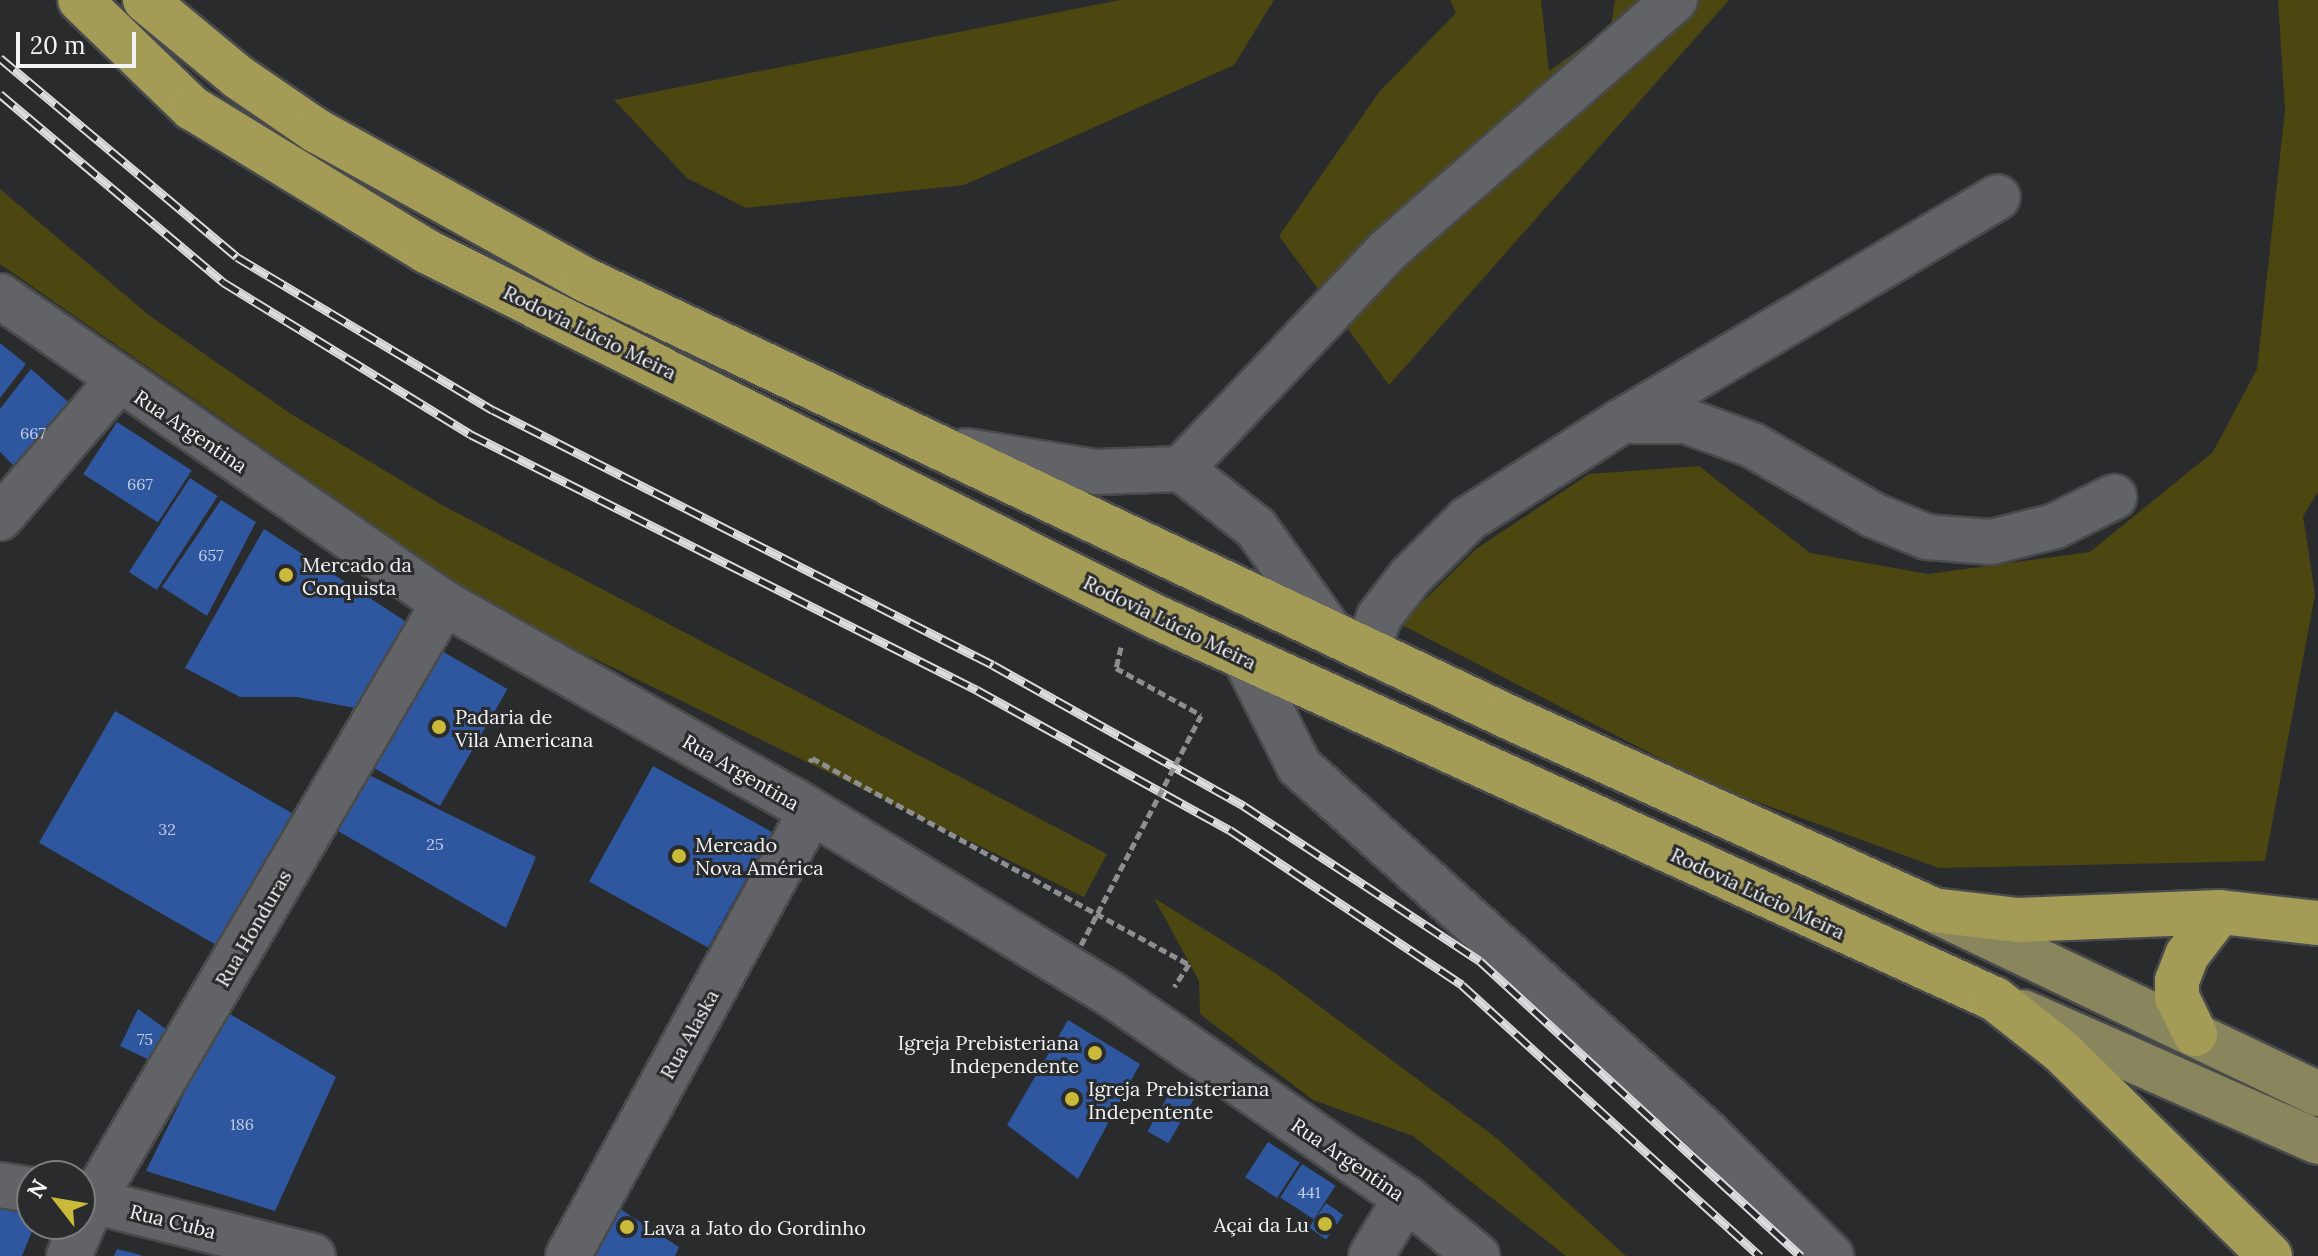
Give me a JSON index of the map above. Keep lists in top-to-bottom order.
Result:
{
  "streets": {
    "highway": ["Rodovia Lúcio Meira"],
    "street": [
      "Rua Argentina",
      "Rua Honduras",
      "Rua Alaska",
      "Rua Cuba"
    ]
  },
  "crossings": [
    ["Rua Argentina", "Rua Honduras"],
    ["Rua Argentina", "Rua Alaska"]
  ],
  "places": [
    "Mercado da Conquista",
    "Padaria de Vila Americana",
    "Mercado Nova América",
    "Igreja Prebisteriana Independente",
    "Igreja Prebisteriana Indepentente",
    "Açai da Lu",
    "Lava a Jato do Gordinho"
  ],
  "house_numbers": [
    "667",
    "667",
    "657",
    "32",
    "25",
    "75",
    "186",
    "441"
  ],
  "scale_bar": "20 m",
  "north": "top left"
}
